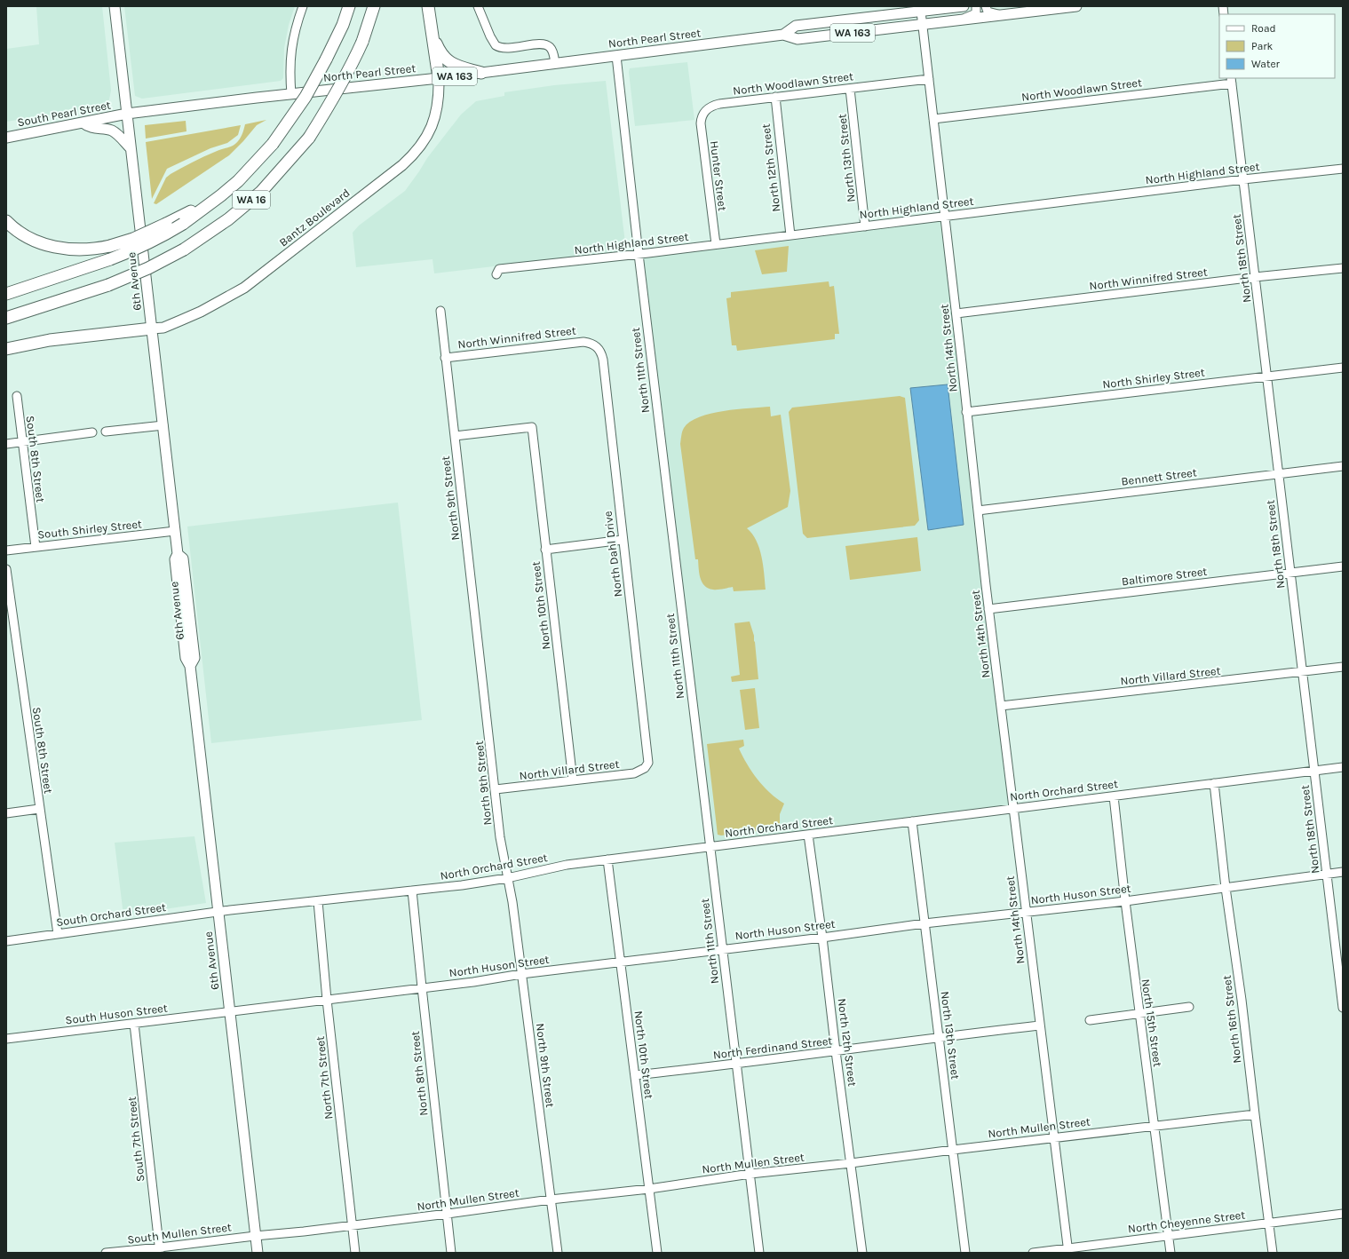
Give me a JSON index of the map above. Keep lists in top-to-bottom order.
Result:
{
  "streets": {
    "highway": ["WA 16"],
    "main road": [
      "WA 163",
      "North Pearl Street",
      "South Pearl Street",
      "Bantz Boulevard",
      "6th Avenue"
    ],
    "street": [
      "North Woodlawn Street",
      "North 13th Street",
      "North 12th Street",
      "North Highland Street",
      "Hunter Street",
      "North 18th Street",
      "North Winnifred Street",
      "North 14th Street",
      "North 11th Street",
      "North Shirley Street",
      "South 8th Street",
      "Bennett Street",
      "North 9th Street",
      "South Shirley Street",
      "North Dahl Drive",
      "Baltimore Street",
      "North 10th Street",
      "North Villard Street",
      "North Orchard Street",
      "North Huson Street",
      "South Orchard Street",
      "South Huson Street",
      "North 16th Street",
      "North 15th Street",
      "North Ferdinand Street",
      "North 8th Street",
      "North 7th Street",
      "North Mullen Street",
      "South 7th Street",
      "North Cheyenne Street",
      "South Mullen Street"
    ]
  },
  "crossings": [
    ["North Pearl Street", "South Pearl Street"],
    ["North Pearl Street", "Bantz Boulevard"],
    ["North Pearl Street", "6th Avenue"],
    ["North Pearl Street", "North 14th Street"],
    ["North Pearl Street", "North 11th Street"],
    ["North Woodlawn Street", "North 13th Street"],
    ["North Woodlawn Street", "North 12th Street"],
    ["North Woodlawn Street", "Hunter Street"],
    ["North Woodlawn Street", "North 18th Street"],
    ["North Woodlawn Street", "North 14th Street"],
    ["South Pearl Street", "6th Avenue"],
    ["North 13th Street", "North Highland Street"],
    ["North 13th Street", "North Orchard Street"],
    ["North 13th Street", "North Huson Street"],
    ["North 13th Street", "North Ferdinand Street"],
    ["North 13th Street", "North Mullen Street"],
    ["North 12th Street", "North Highland Street"],
    ["North 12th Street", "North Orchard Street"],
    ["North 12th Street", "North Huson Street"],
    ["North 12th Street", "North Ferdinand Street"],
    ["North 12th Street", "North Mullen Street"],
    ["North Highland Street", "Hunter Street"],
    ["North Highland Street", "North 18th Street"],
    ["North Highland Street", "North 14th Street"],
    ["North Highland Street", "North 11th Street"],
    ["Bantz Boulevard", "6th Avenue"],
    ["North 18th Street", "North Winnifred Street"],
    ["North 18th Street", "North Shirley Street"],
    ["North 18th Street", "Bennett Street"],
    ["North 18th Street", "Baltimore Street"],
    ["North 18th Street", "North Villard Street"],
    ["North 18th Street", "North Orchard Street"],
    ["North 18th Street", "North Huson Street"],
    ["North Winnifred Street", "North 14th Street"],
    ["North Winnifred Street", "North 9th Street"],
    ["North Winnifred Street", "North Dahl Drive"],
    ["6th Avenue", "South Shirley Street"],
    ["6th Avenue", "North Orchard Street"],
    ["6th Avenue", "North Huson Street"],
    ["6th Avenue", "South Orchard Street"],
    ["6th Avenue", "South Huson Street"],
    ["6th Avenue", "North Mullen Street"],
    ["6th Avenue", "South Mullen Street"],
    ["North 14th Street", "North Shirley Street"],
    ["North 14th Street", "Bennett Street"],
    ["North 14th Street", "Baltimore Street"],
    ["North 14th Street", "North Villard Street"],
    ["North 14th Street", "North Orchard Street"],
    ["North 14th Street", "North Huson Street"],
    ["North 14th Street", "North Ferdinand Street"],
    ["North 14th Street", "North Mullen Street"],
    ["North 14th Street", "North Cheyenne Street"],
    ["North 11th Street", "North Orchard Street"],
    ["North 11th Street", "North Huson Street"],
    ["North 11th Street", "North Ferdinand Street"],
    ["North 11th Street", "North Mullen Street"],
    ["South 8th Street", "South Shirley Street"],
    ["South 8th Street", "South Orchard Street"],
    ["North 9th Street", "North 10th Street"],
    ["North 9th Street", "North Villard Street"],
    ["North 9th Street", "North Orchard Street"],
    ["North 9th Street", "North Huson Street"],
    ["North 9th Street", "North Mullen Street"],
    ["North Dahl Drive", "North Villard Street"],
    ["North 10th Street", "North Villard Street"],
    ["North 10th Street", "North Orchard Street"],
    ["North 10th Street", "North Huson Street"],
    ["North 10th Street", "North Ferdinand Street"],
    ["North 10th Street", "North Mullen Street"],
    ["North Orchard Street", "South Orchard Street"],
    ["North Orchard Street", "North 16th Street"],
    ["North Orchard Street", "North 15th Street"],
    ["North Orchard Street", "North 8th Street"],
    ["North Orchard Street", "North 7th Street"],
    ["North Huson Street", "South Huson Street"],
    ["North Huson Street", "North 16th Street"],
    ["North Huson Street", "North 15th Street"],
    ["North Huson Street", "North 8th Street"],
    ["North Huson Street", "North 7th Street"],
    ["South Huson Street", "South 7th Street"],
    ["North 16th Street", "North Mullen Street"],
    ["North 16th Street", "North Cheyenne Street"],
    ["North 15th Street", "North Mullen Street"],
    ["North 15th Street", "North Cheyenne Street"],
    ["North 8th Street", "North Mullen Street"],
    ["North 7th Street", "North Mullen Street"],
    ["North Mullen Street", "South Mullen Street"],
    ["South 7th Street", "South Mullen Street"]
  ],
  "legend": ["Road", "Park", "Water"]
}
